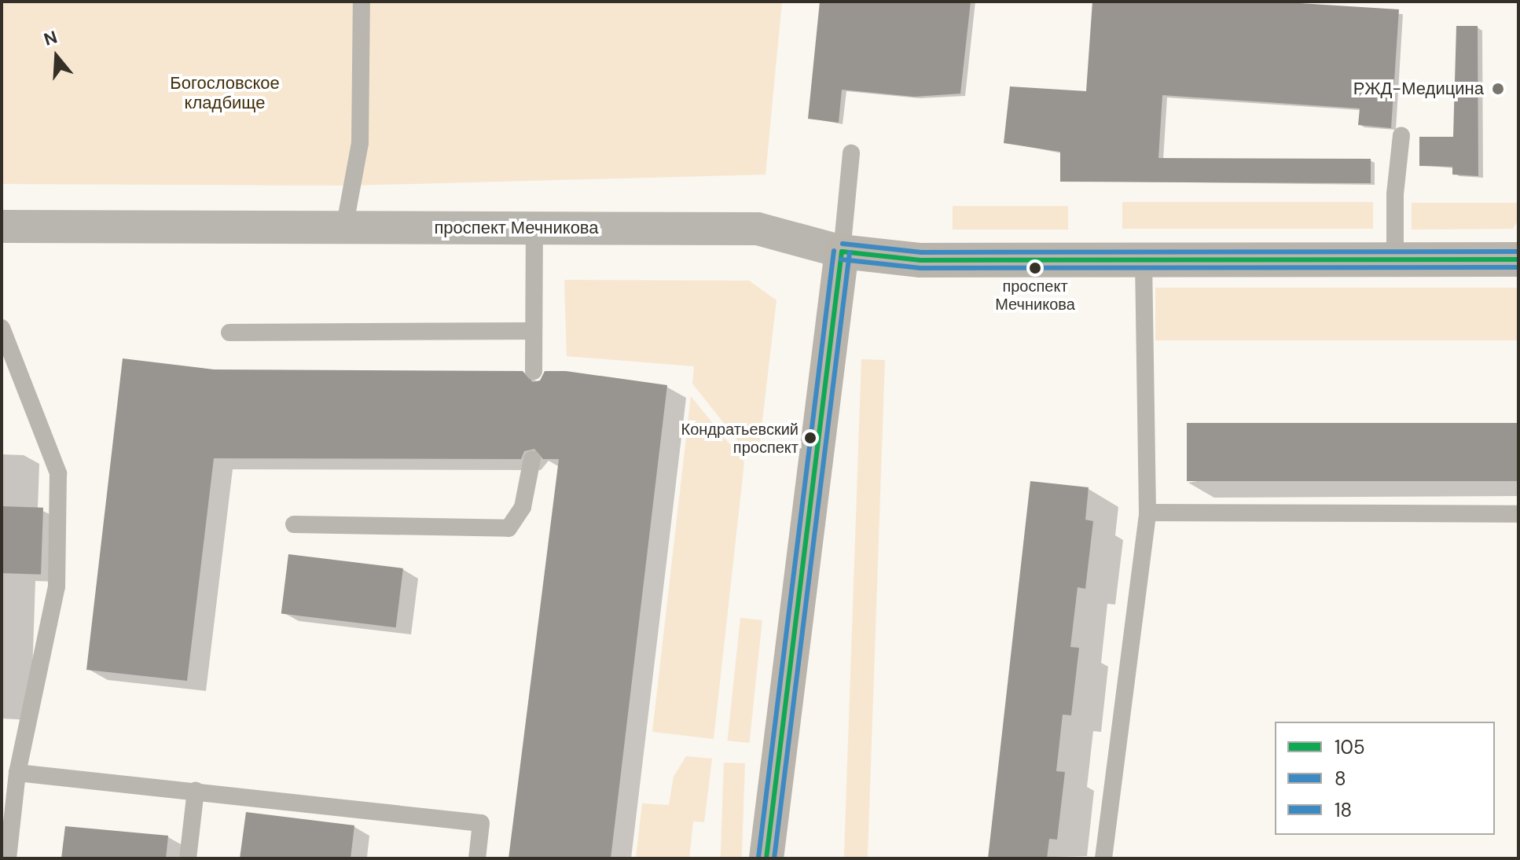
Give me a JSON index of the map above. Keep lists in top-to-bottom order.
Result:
{
  "streets": {
    "street": ["проспект Мечникова"]
  },
  "parks": ["Богословское кладбище"],
  "places": ["РЖД-Медицина", "проспект Мечникова", "Кондратьевский проспект"],
  "lines": ["transit line 18", "transit line 105", "transit line 8"],
  "legend": ["105", "8", "18"],
  "north": "top"
}
